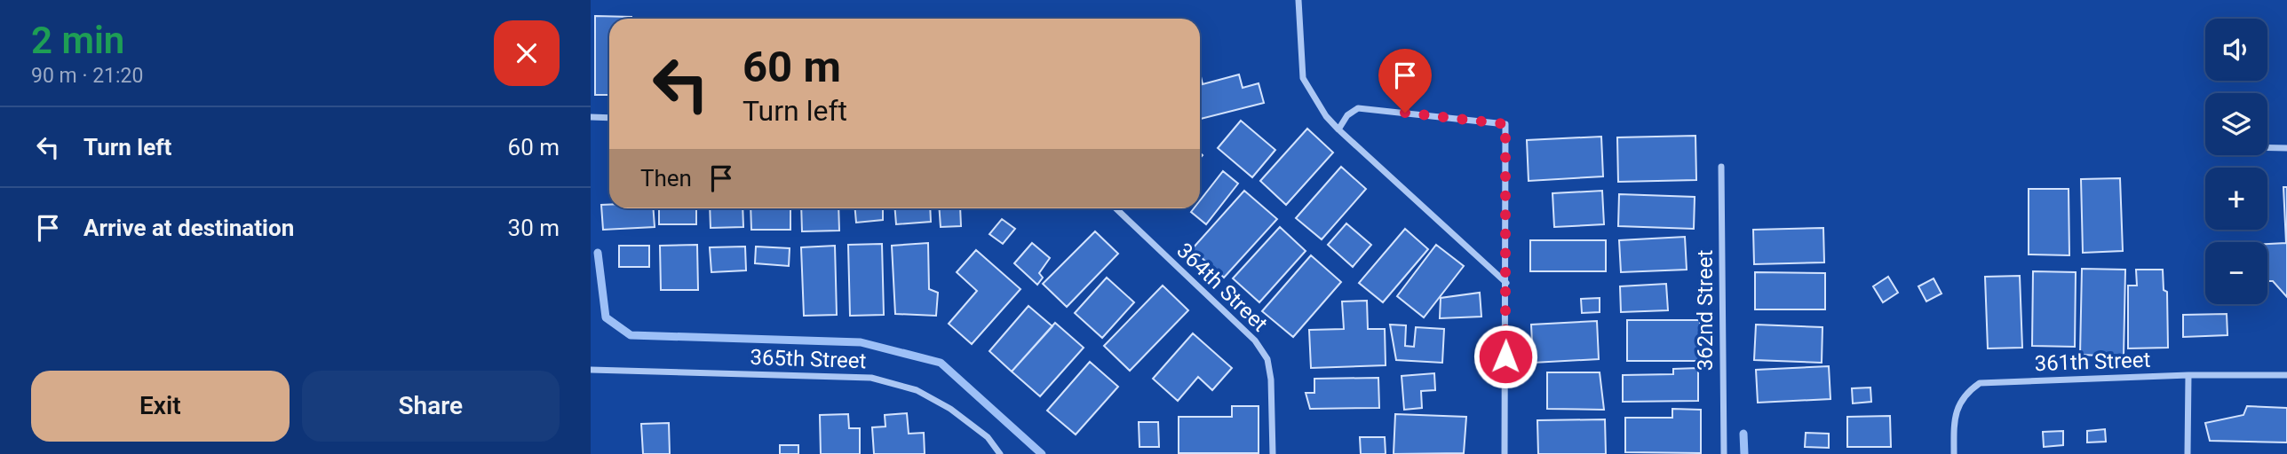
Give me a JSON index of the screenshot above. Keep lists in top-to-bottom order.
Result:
{
  "streets": {
    "street": [
      "364th Street",
      "362nd Street",
      "365th Street",
      "361th Street"
    ]
  },
  "page": {
    "heading": ["2 min", "90 m · 21:20"],
    "map_buttons": ["+", "−"],
    "turn": ["60 m", "Turn left"],
    "list": [
      {
        "name": "Turn left",
        "value": "60 m"
      },
      {
        "name": "Arrive at destination",
        "value": "30 m"
      }
    ],
    "then": "Then",
    "buttons": ["Exit", "Share"]
  }
}
